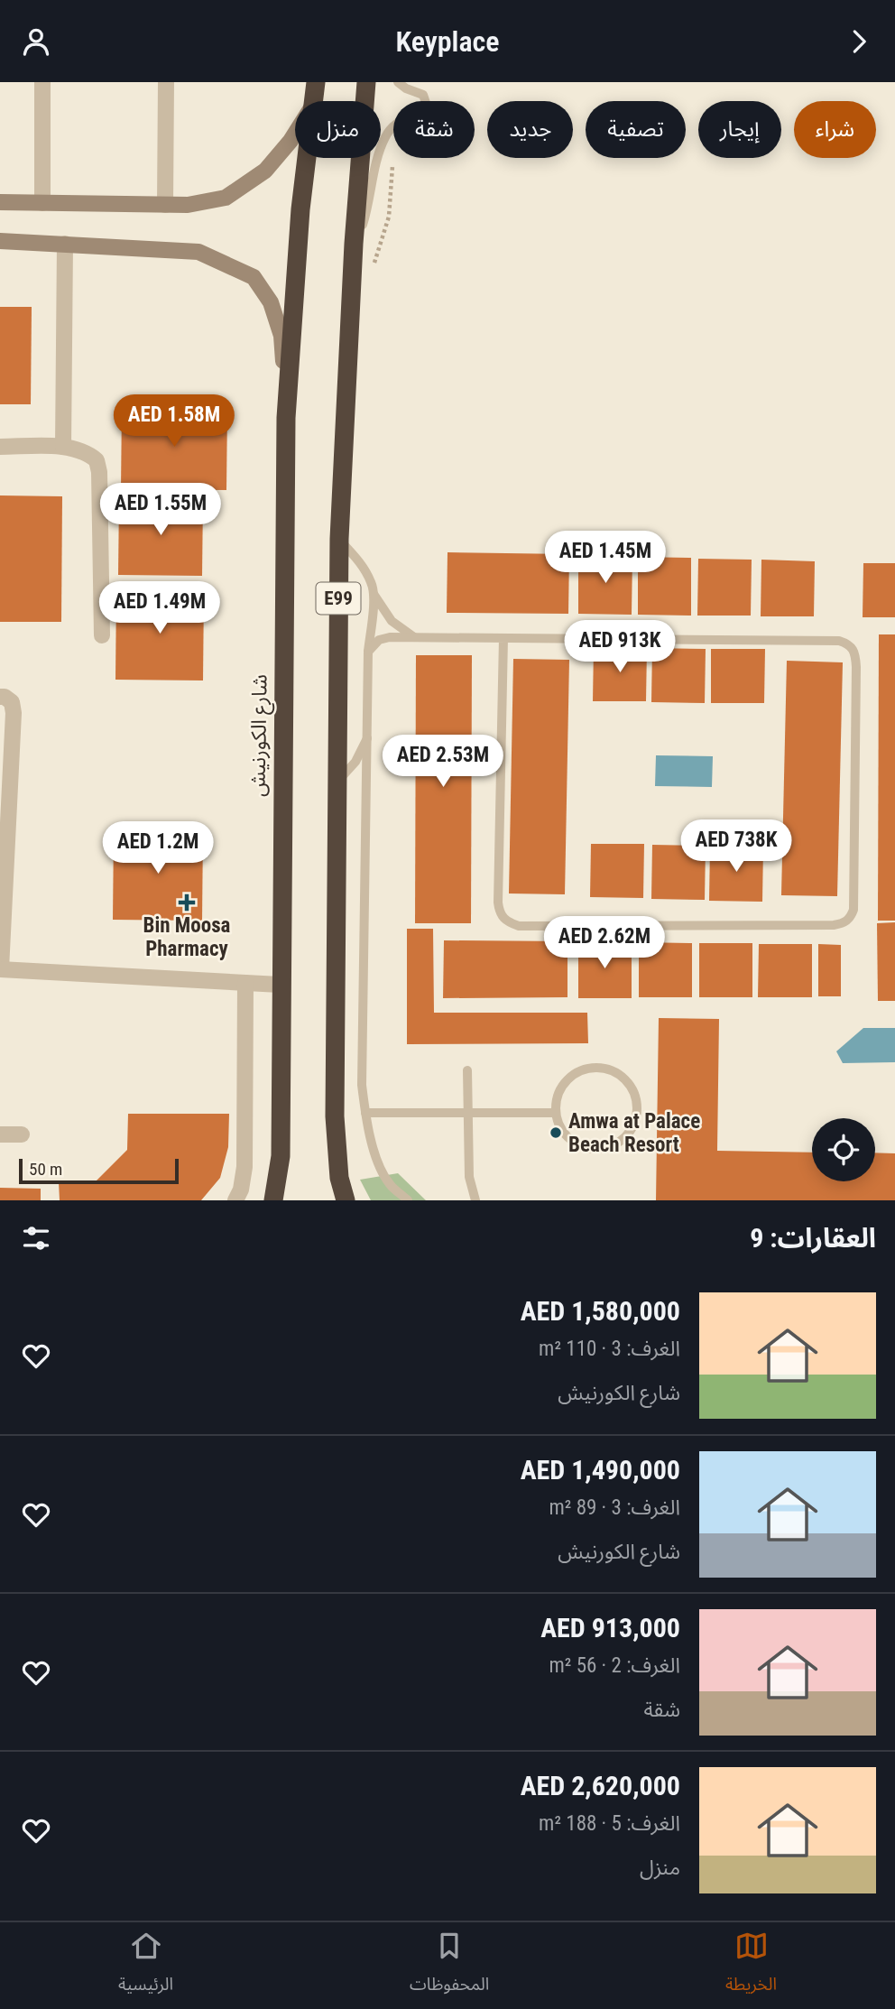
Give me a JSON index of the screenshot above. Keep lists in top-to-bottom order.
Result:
{
  "streets": {
    "highway": ["E99", "شارع الكورنيش"]
  },
  "places": {
    "health": ["Bin Moosa Pharmacy"],
    "other": ["Amwa at Palace Beach Resort"]
  },
  "scale_bar": "50 m",
  "page": {
    "header": "Keyplace",
    "chip": [
      "شراء",
      "إيجار",
      "تصفية",
      "جديد",
      "شقة",
      "منزل"
    ],
    "price": [
      "AED 1.58M",
      "AED 1.55M",
      "AED 1.45M",
      "AED 1.49M",
      "AED 913K",
      "AED 2.53M",
      "AED 738K",
      "AED 1.2M",
      "AED 2.62M"
    ],
    "scale": "50 m",
    "heading": "العقارات: 9",
    "list": [
      {
        "name": "AED 1,580,000",
        "note": "الغرف: 3 · 110 m² · شارع الكورنيش"
      },
      {
        "name": "AED 1,490,000",
        "note": "الغرف: 3 · 89 m² · شارع الكورنيش"
      },
      {
        "name": "AED 913,000",
        "note": "الغرف: 2 · 56 m² · شقة"
      },
      {
        "name": "AED 2,620,000",
        "note": "الغرف: 5 · 188 m² · منزل"
      }
    ],
    "tabs": ["الخريطة", "المحفوظات", "الرئيسية"]
  }
}
